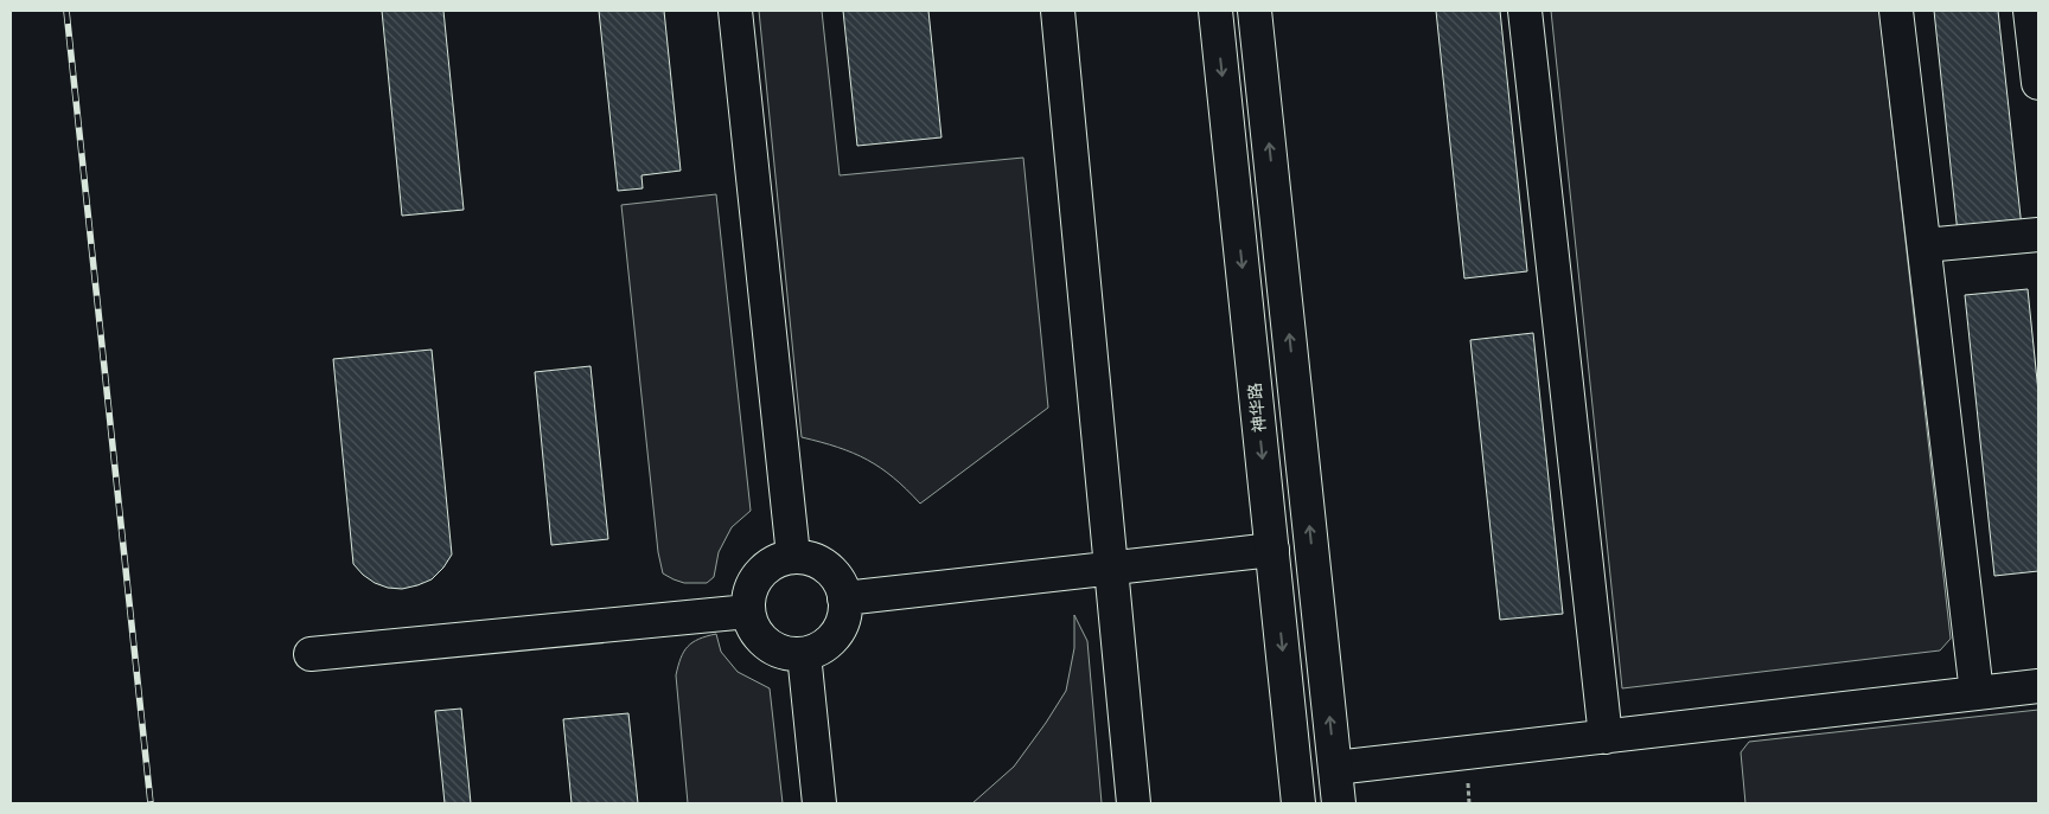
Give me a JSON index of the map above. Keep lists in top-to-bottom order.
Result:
{
  "streets": {
    "main road": ["神华路"]
  }
}
